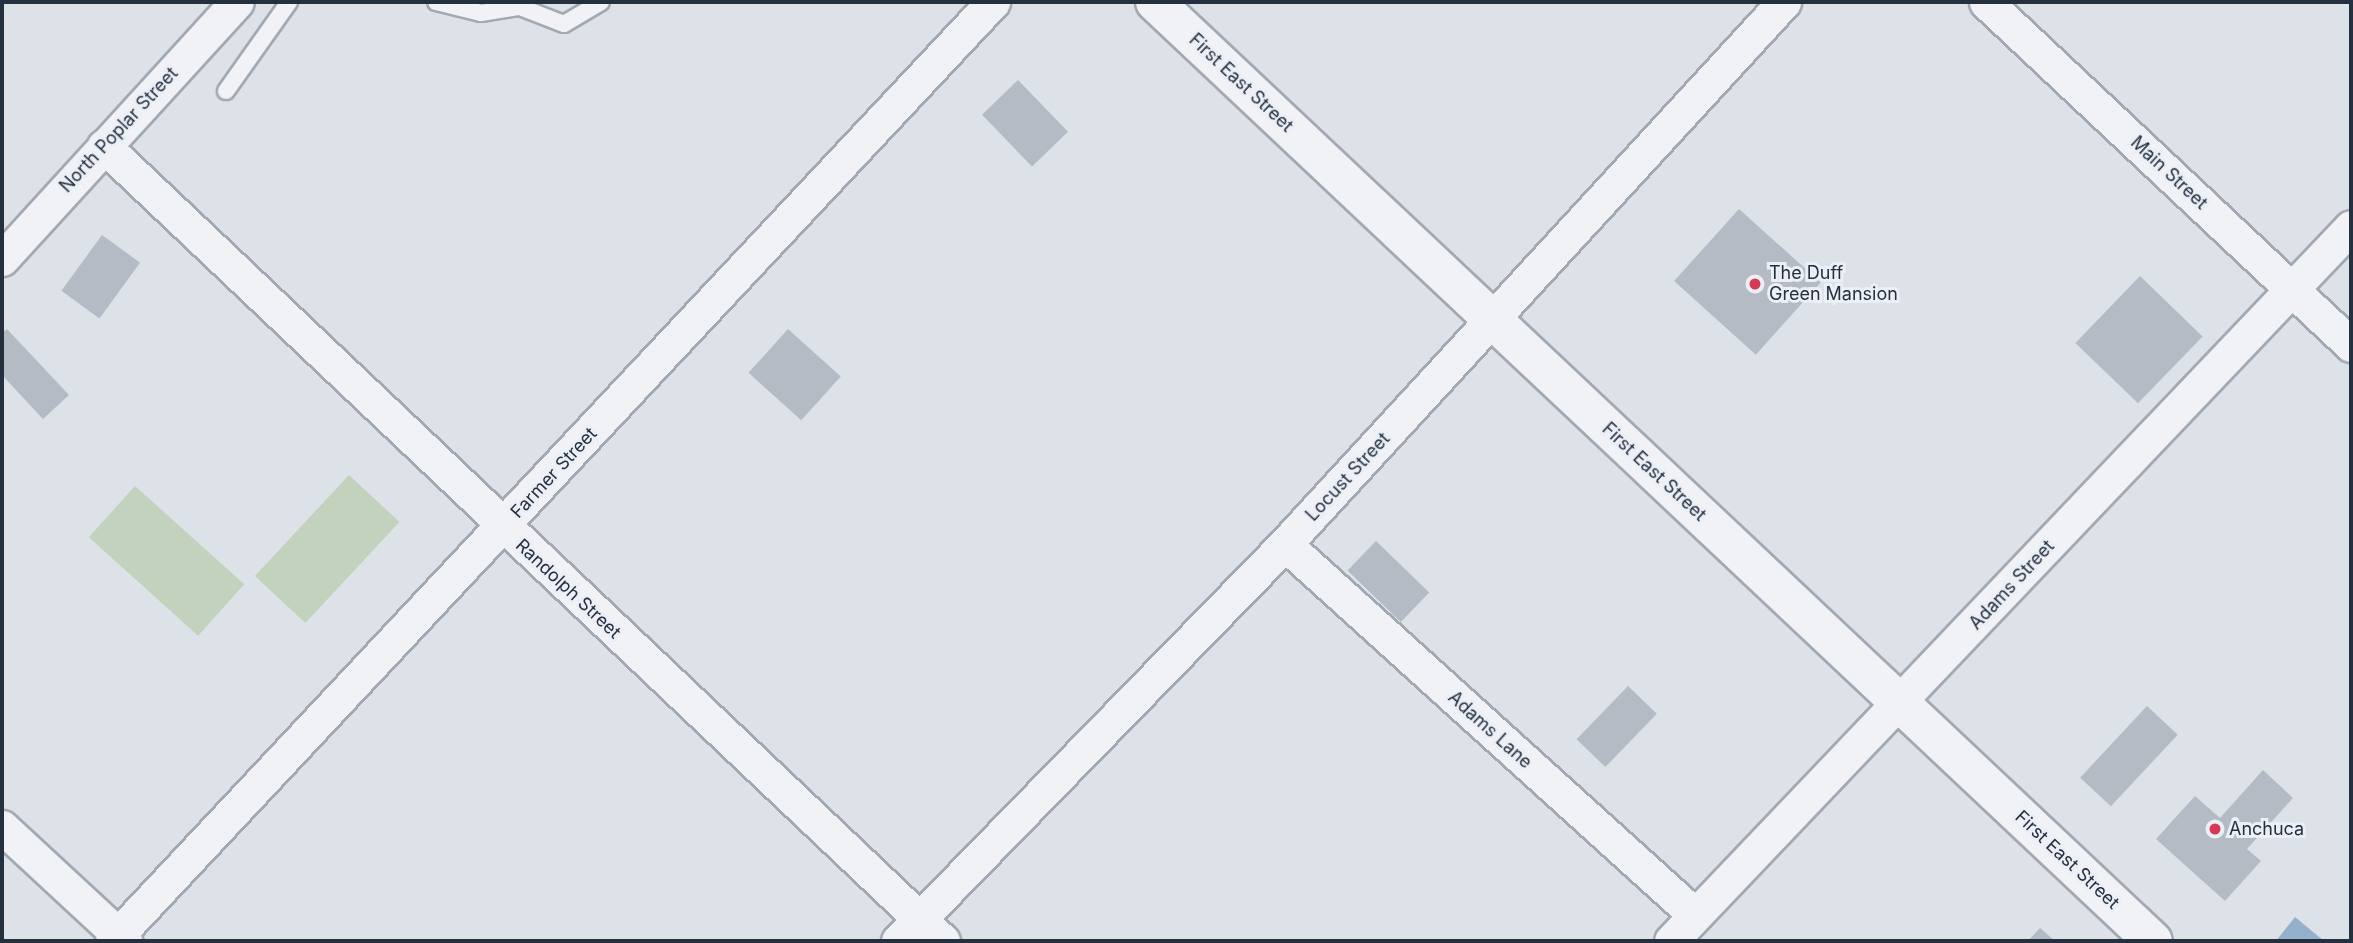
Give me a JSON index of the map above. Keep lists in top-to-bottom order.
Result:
{
  "streets": {
    "street": [
      "First East Street",
      "North Poplar Street",
      "Main Street",
      "Farmer Street",
      "Locust Street",
      "Adams Street",
      "Randolph Street",
      "Adams Lane"
    ]
  },
  "crossings": [
    ["First East Street", "Locust Street"],
    ["First East Street", "Adams Street"],
    ["North Poplar Street", "Randolph Street"],
    ["Main Street", "Adams Street"],
    ["Farmer Street", "Randolph Street"],
    ["Locust Street", "Randolph Street"],
    ["Locust Street", "Adams Lane"],
    ["Adams Street", "Adams Lane"]
  ],
  "places": ["The Duff Green Mansion", "Anchuca"]
}
